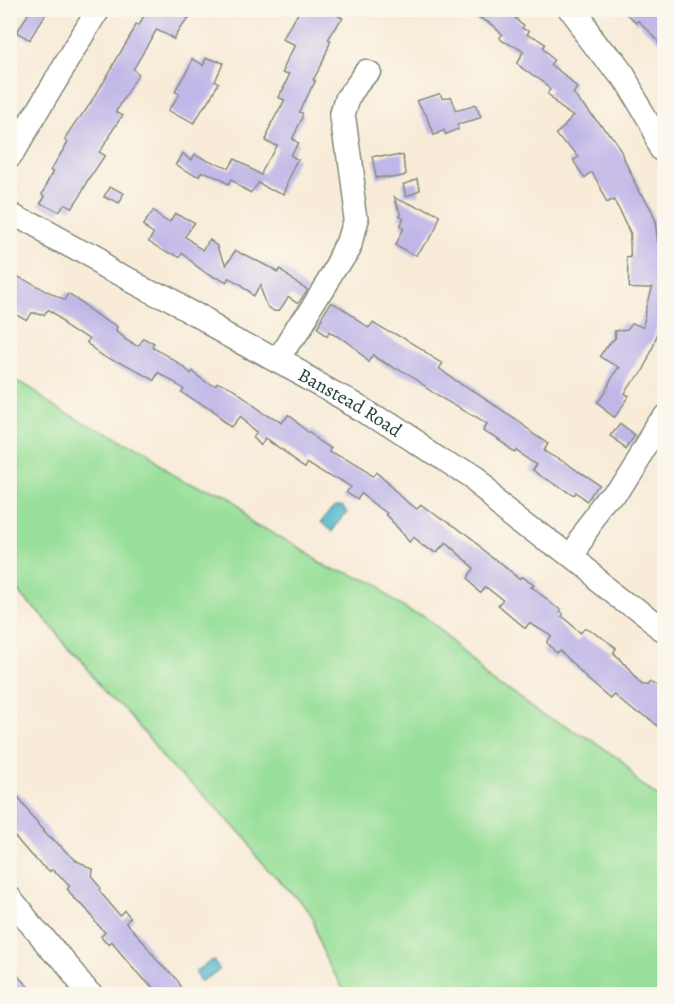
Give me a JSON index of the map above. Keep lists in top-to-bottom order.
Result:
{
  "streets": {
    "street": ["Banstead Road"]
  }
}
